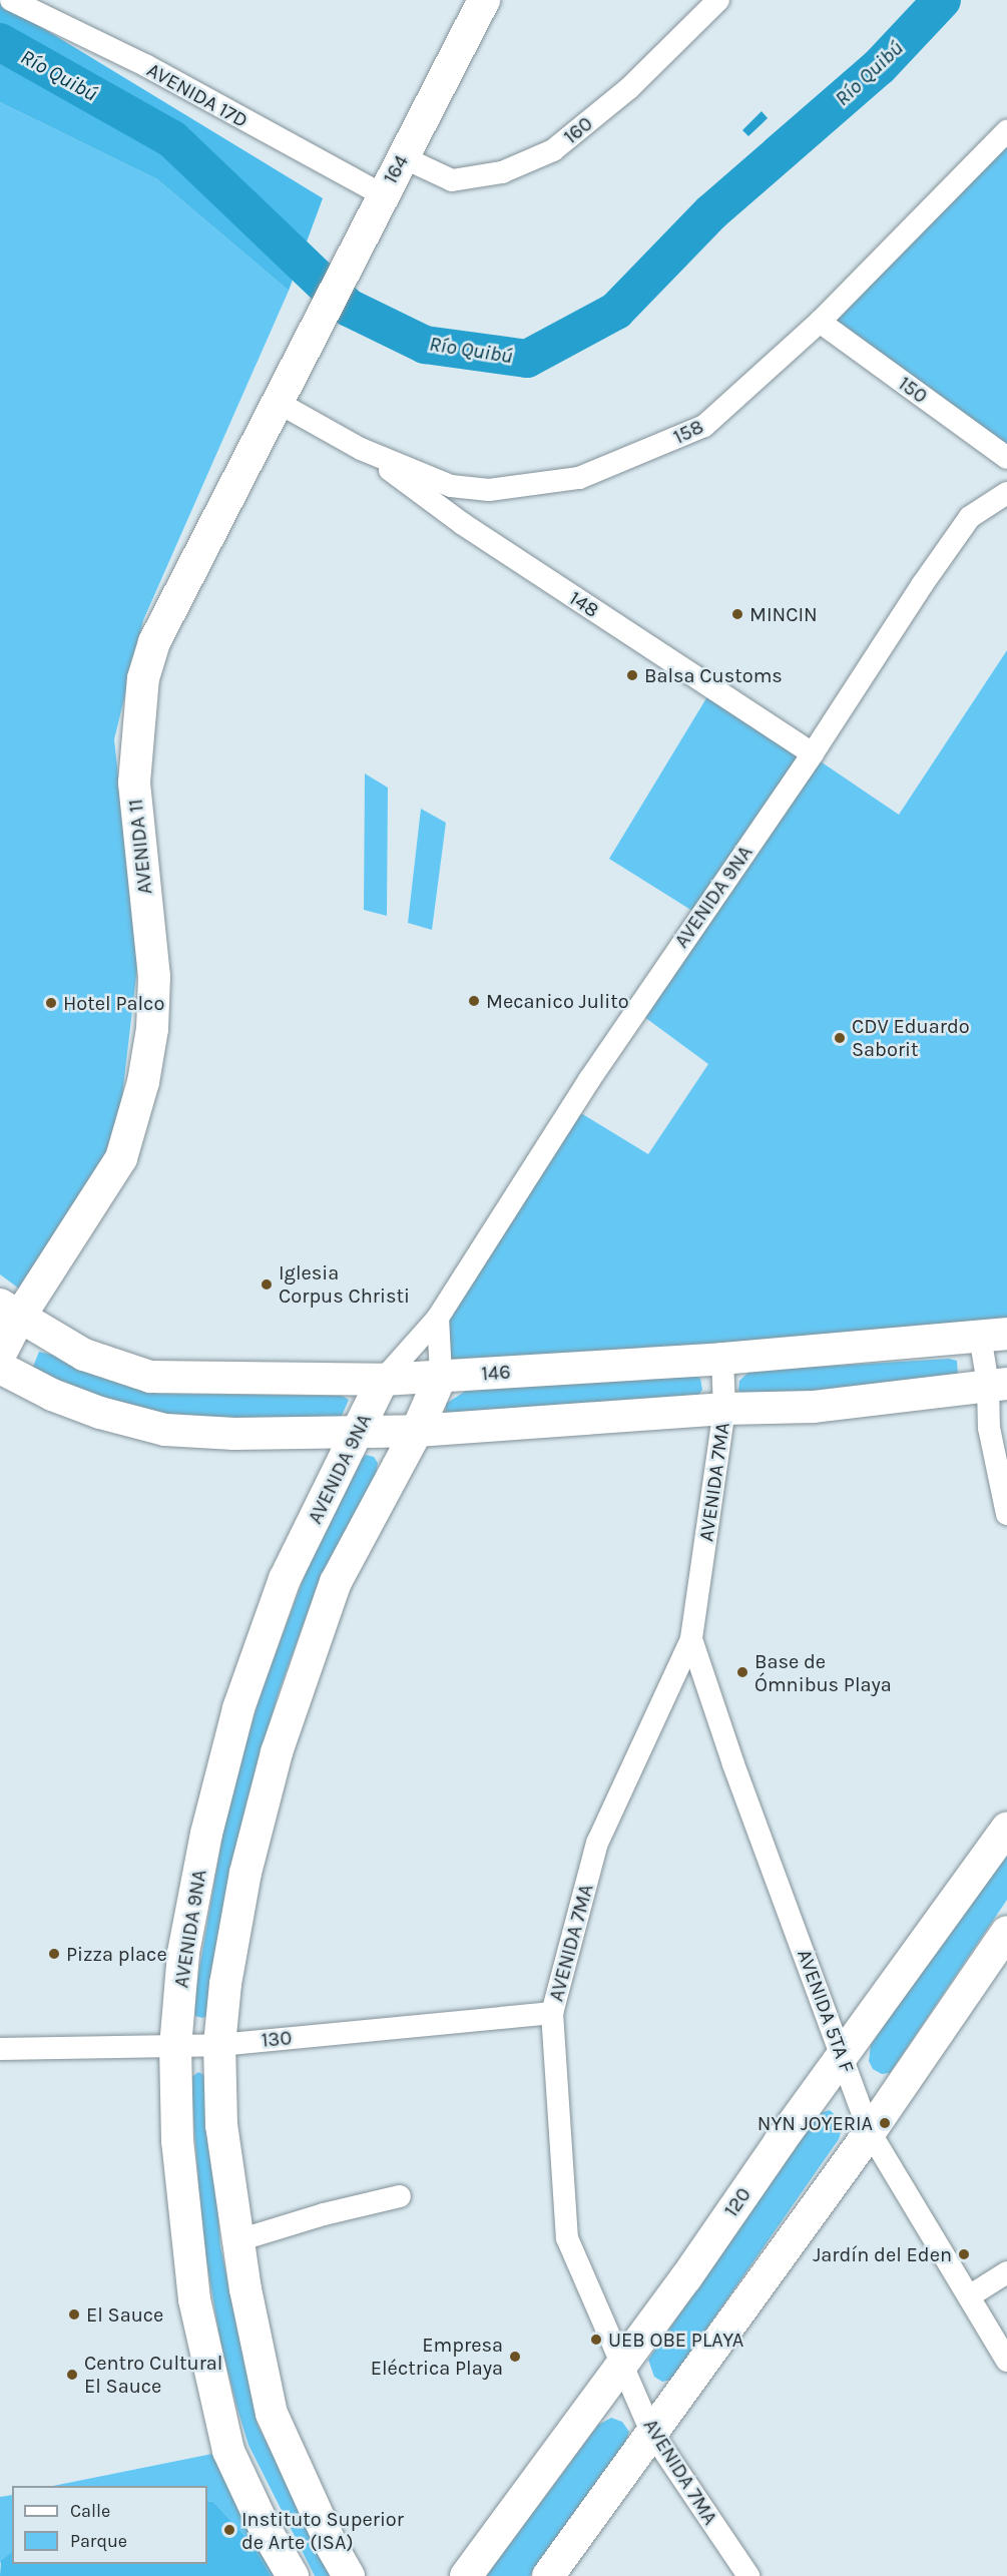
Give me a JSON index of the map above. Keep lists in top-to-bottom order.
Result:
{
  "streets": {
    "main road": [
      "164",
      "AVENIDA 11",
      "AVENIDA 9NA",
      "146",
      "120"
    ],
    "street": [
      "AVENIDA 17D",
      "160",
      "150",
      "158",
      "148",
      "AVENIDA 7MA",
      "AVENIDA 5TA F",
      "130"
    ]
  },
  "crossings": [
    ["AVENIDA 17D", "164"],
    ["160", "164"],
    ["164", "AVENIDA 11"],
    ["150", "158"],
    ["158", "148"],
    ["158", "AVENIDA 11"],
    ["148", "AVENIDA 9NA"],
    ["AVENIDA 11", "146"],
    ["AVENIDA 9NA", "146"],
    ["AVENIDA 9NA", "130"],
    ["146", "AVENIDA 7MA"],
    ["AVENIDA 7MA", "AVENIDA 5TA F"],
    ["AVENIDA 7MA", "130"],
    ["AVENIDA 7MA", "120"],
    ["AVENIDA 5TA F", "120"]
  ],
  "water": ["Río Quibú"],
  "places": [
    "MINCIN",
    "Balsa Customs",
    "Mecanico Julito",
    "Hotel Palco",
    "CDV Eduardo Saborit",
    "Iglesia Corpus Christi",
    "Base de Ómnibus Playa",
    "Pizza place",
    "NYN JOYERIA",
    "Jardín del Eden",
    "El Sauce",
    "UEB OBE PLAYA",
    "Empresa Eléctrica Playa",
    "Centro Cultural El Sauce",
    "Instituto Superior de Arte (ISA)"
  ],
  "legend": ["Calle", "Parque"]
}
